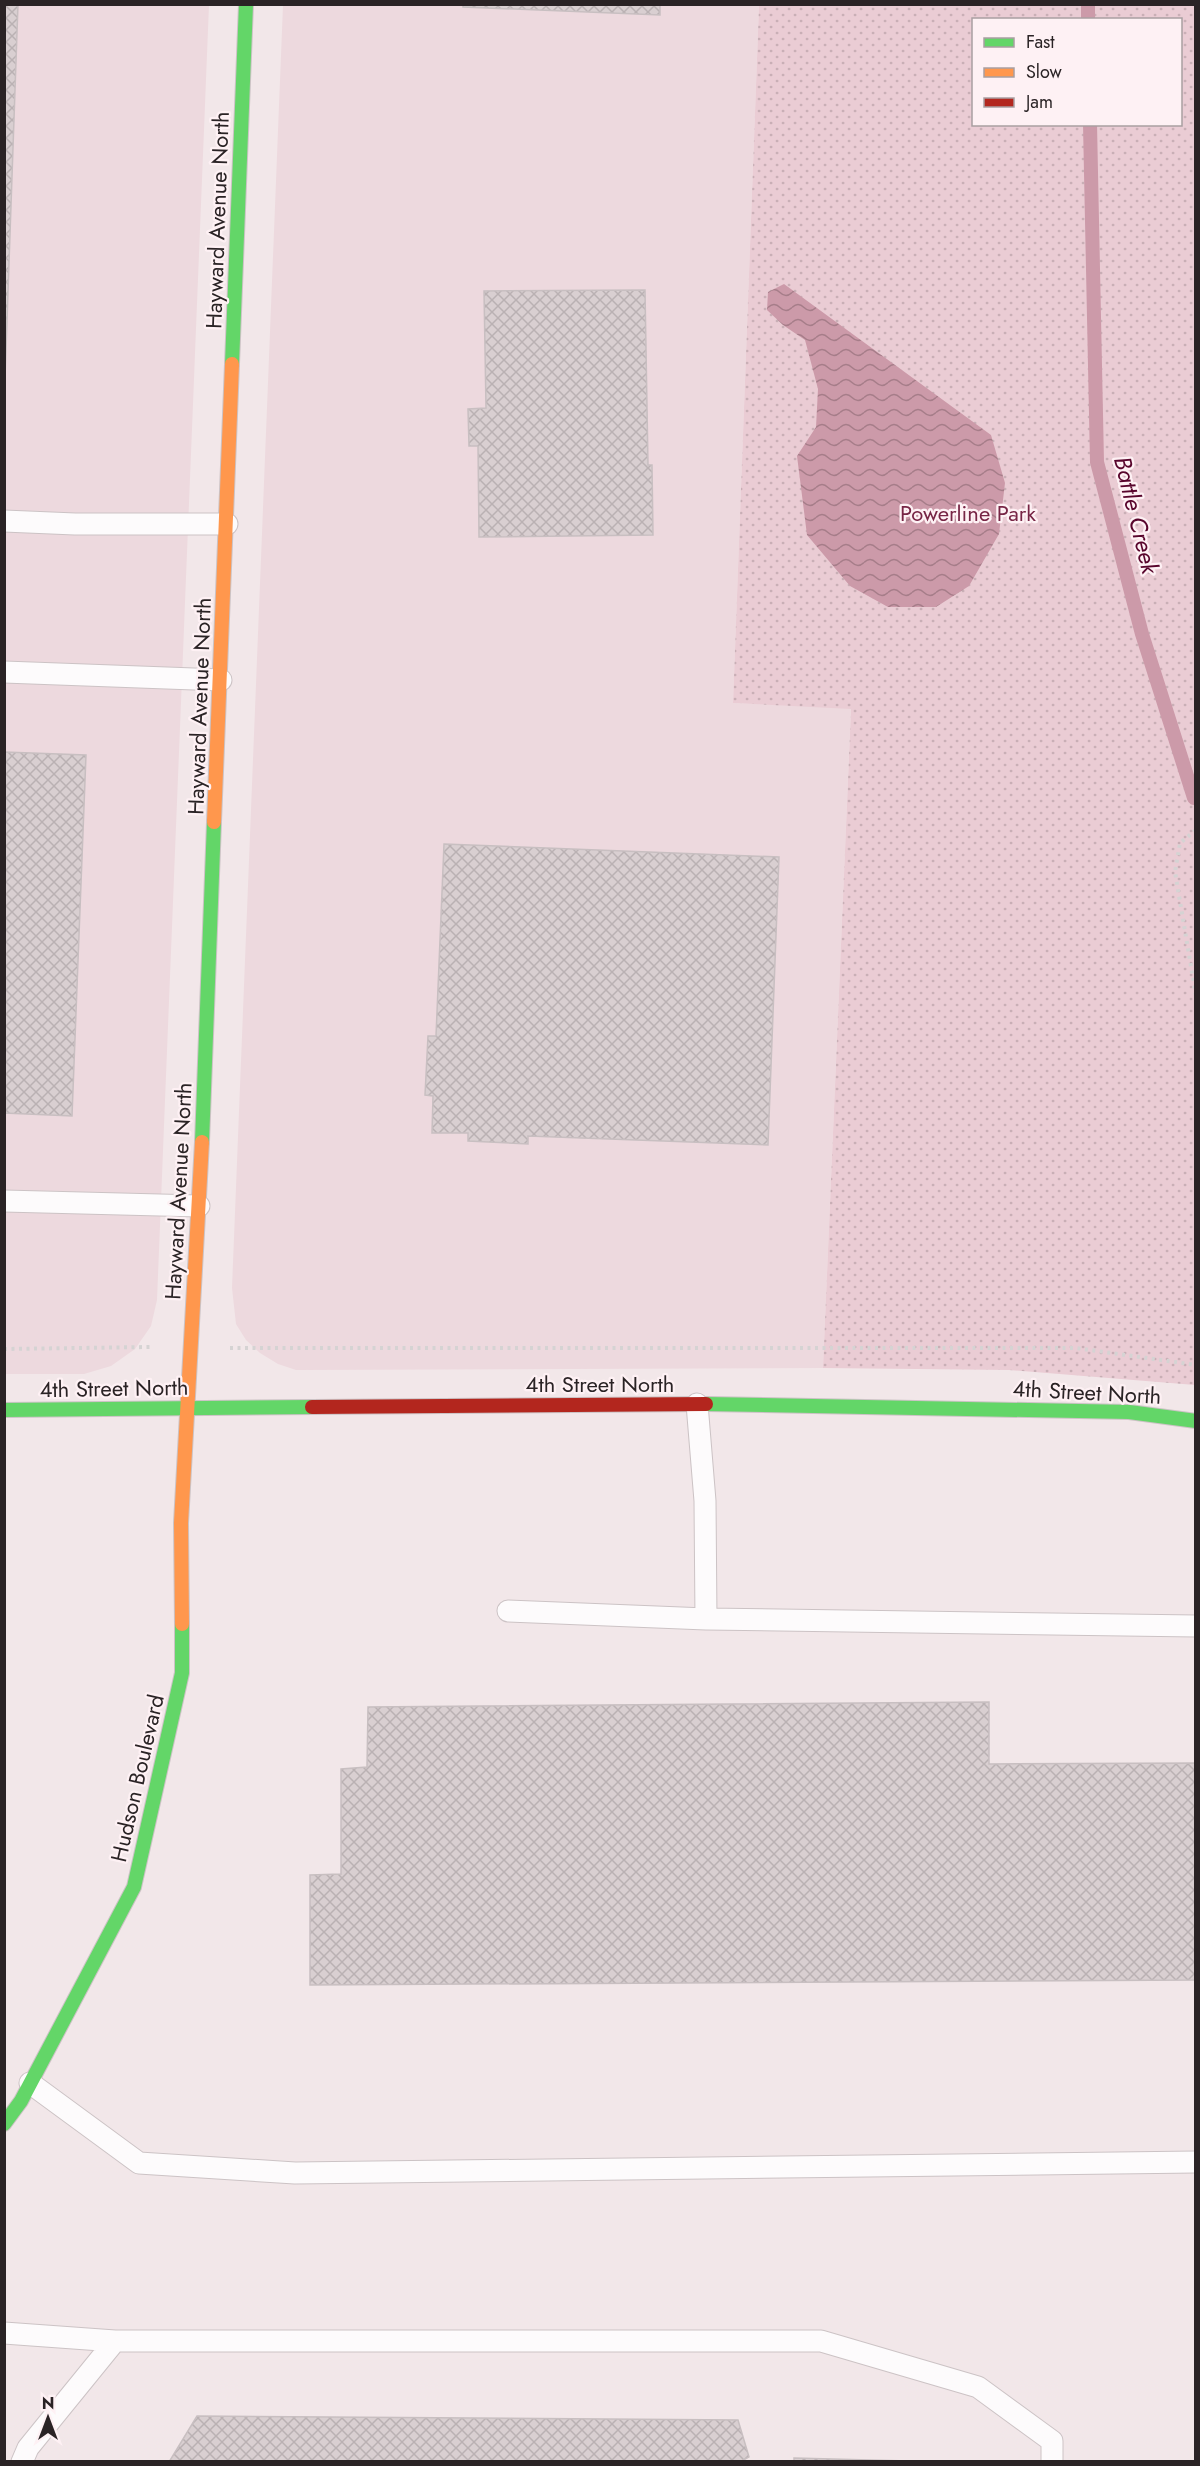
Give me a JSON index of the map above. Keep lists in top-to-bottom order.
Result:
{
  "streets": {
    "street": ["Hayward Avenue North", "4th Street North", "Hudson Boulevard"]
  },
  "crossings": [
    ["Hayward Avenue North", "4th Street North"],
    ["Hayward Avenue North", "Hudson Boulevard"],
    ["4th Street North", "Hudson Boulevard"]
  ],
  "water": ["Battle Creek"],
  "parks": ["Powerline Park"],
  "legend": ["Fast", "Slow", "Jam"],
  "north": "top"
}
